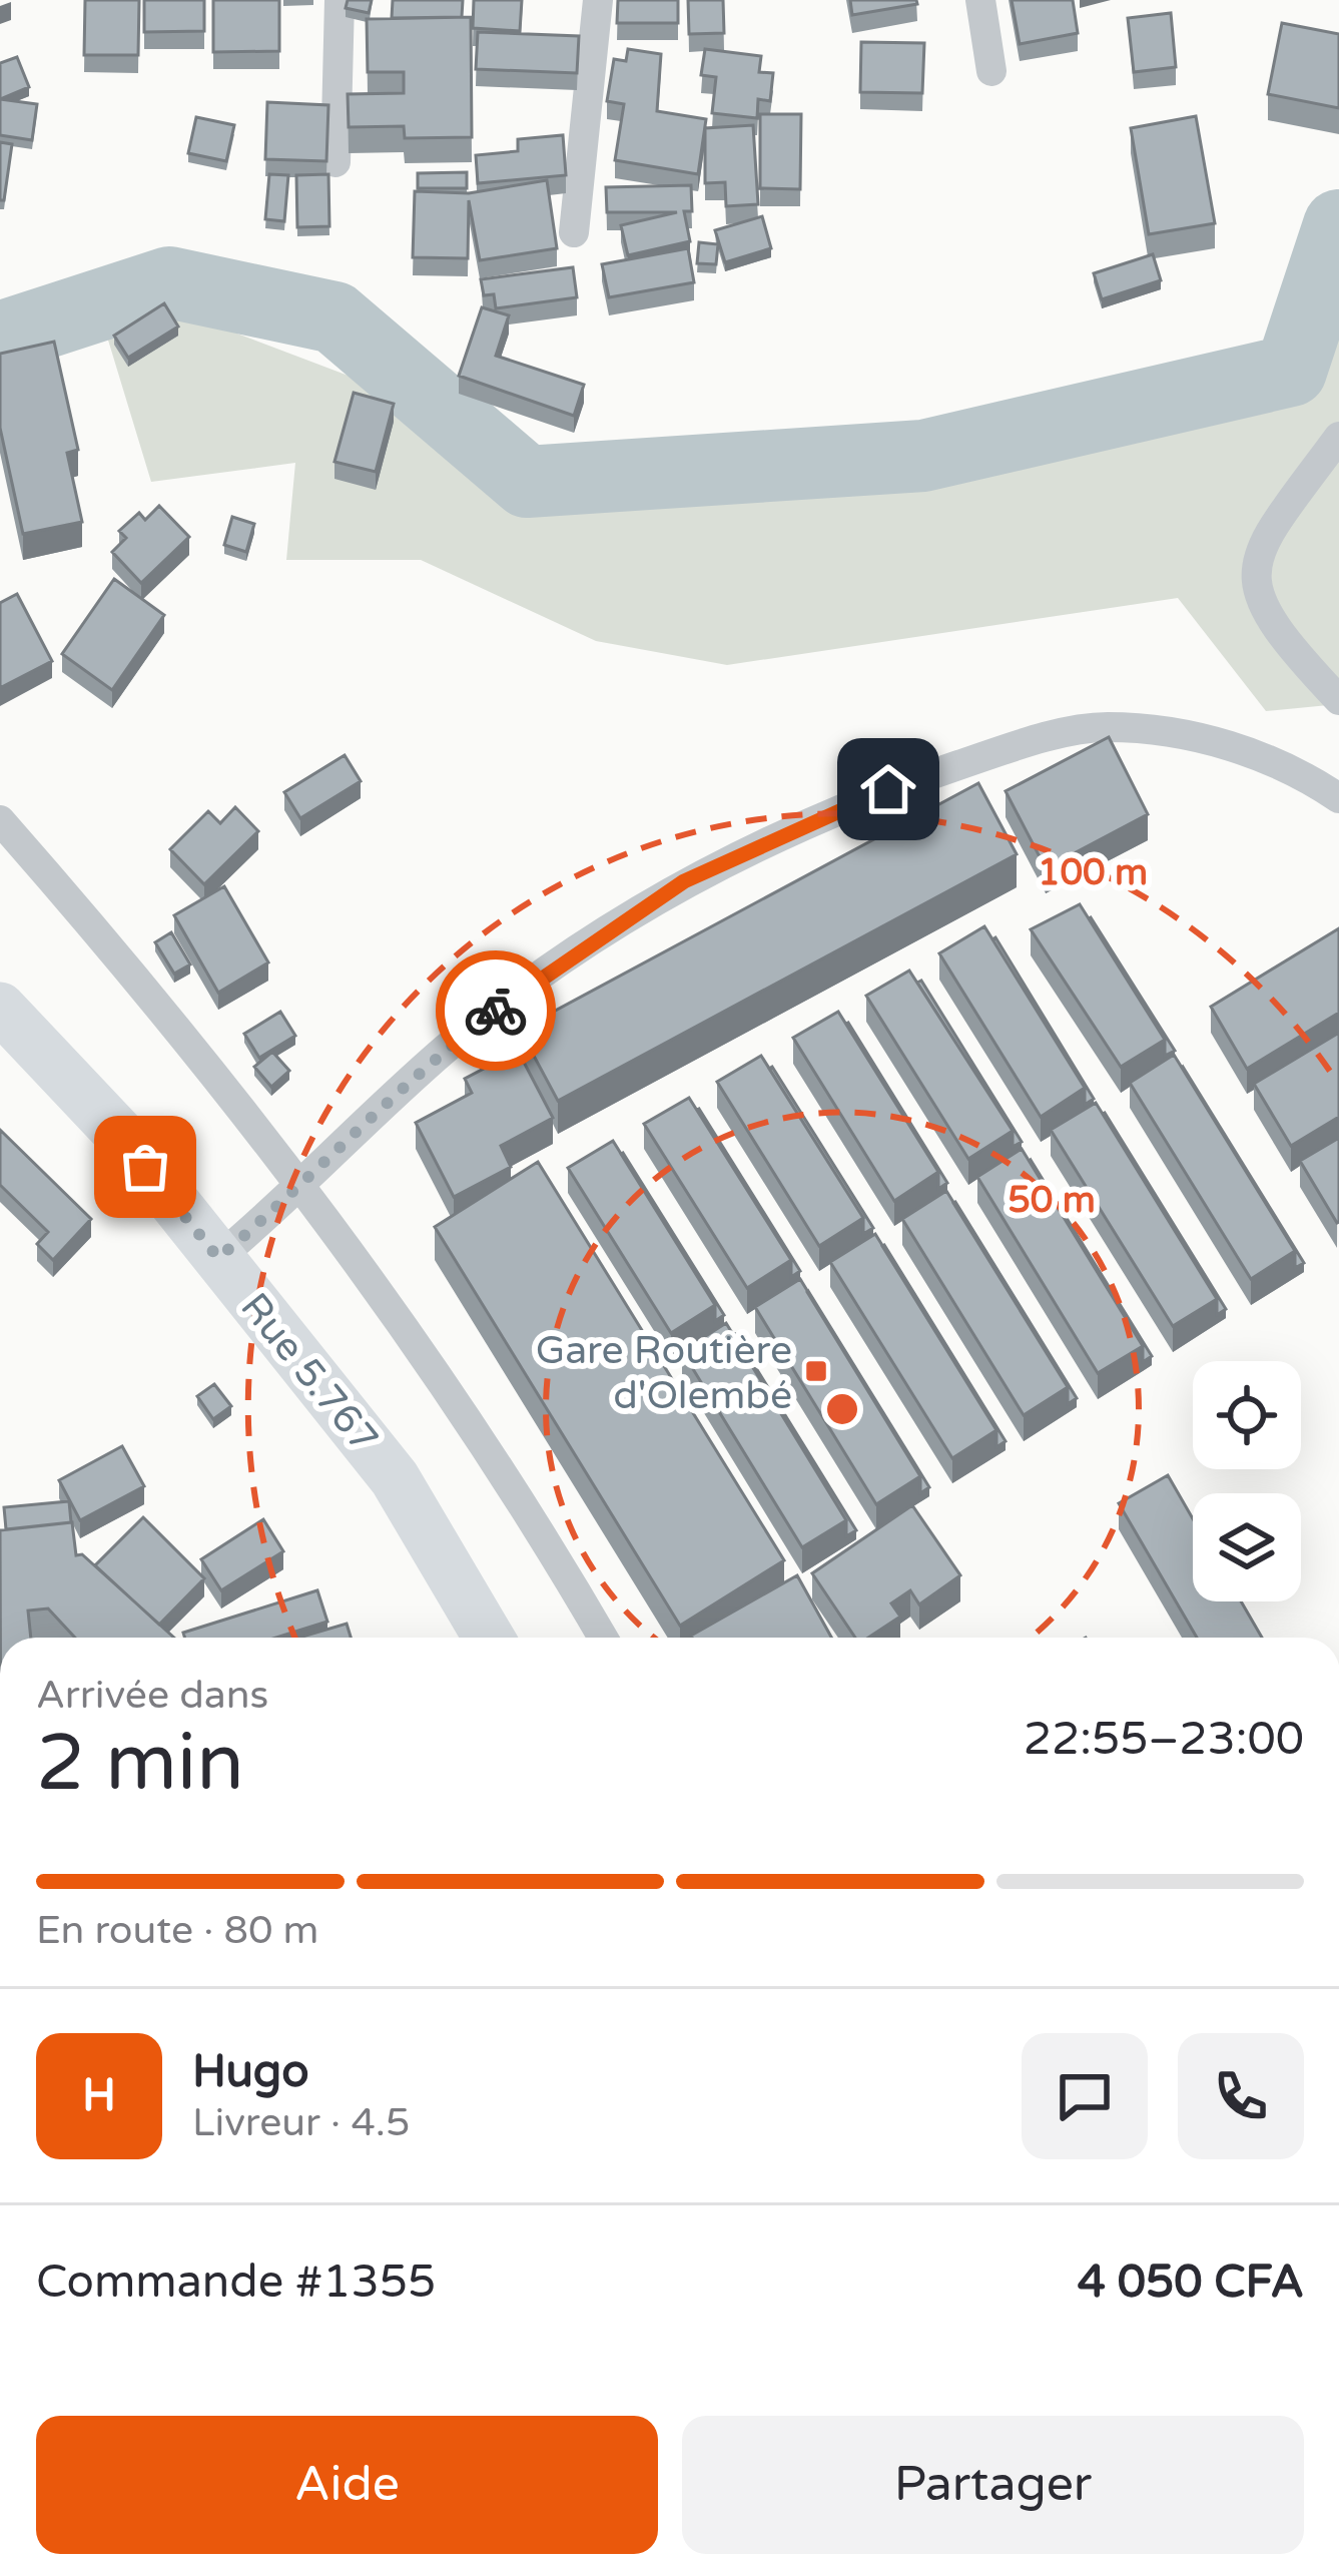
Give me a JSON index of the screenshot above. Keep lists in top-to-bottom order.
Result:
{
  "streets": {
    "highway": ["Rue 5.767"]
  },
  "places": {
    "transit": ["Gare Routière d'Olembé"]
  },
  "page": {
    "heading": ["2 min", "Arrivée dans", "22:55–23:00"],
    "panel": [
      "Hugo",
      "Livreur · 4.5",
      "Commande #1355",
      "4 050 CFA"
    ],
    "bar": "En route · 80 m",
    "round": "H",
    "buttons": ["Aide", "Partager"]
  },
  "rings": ["100 m", "50 m"]
}
